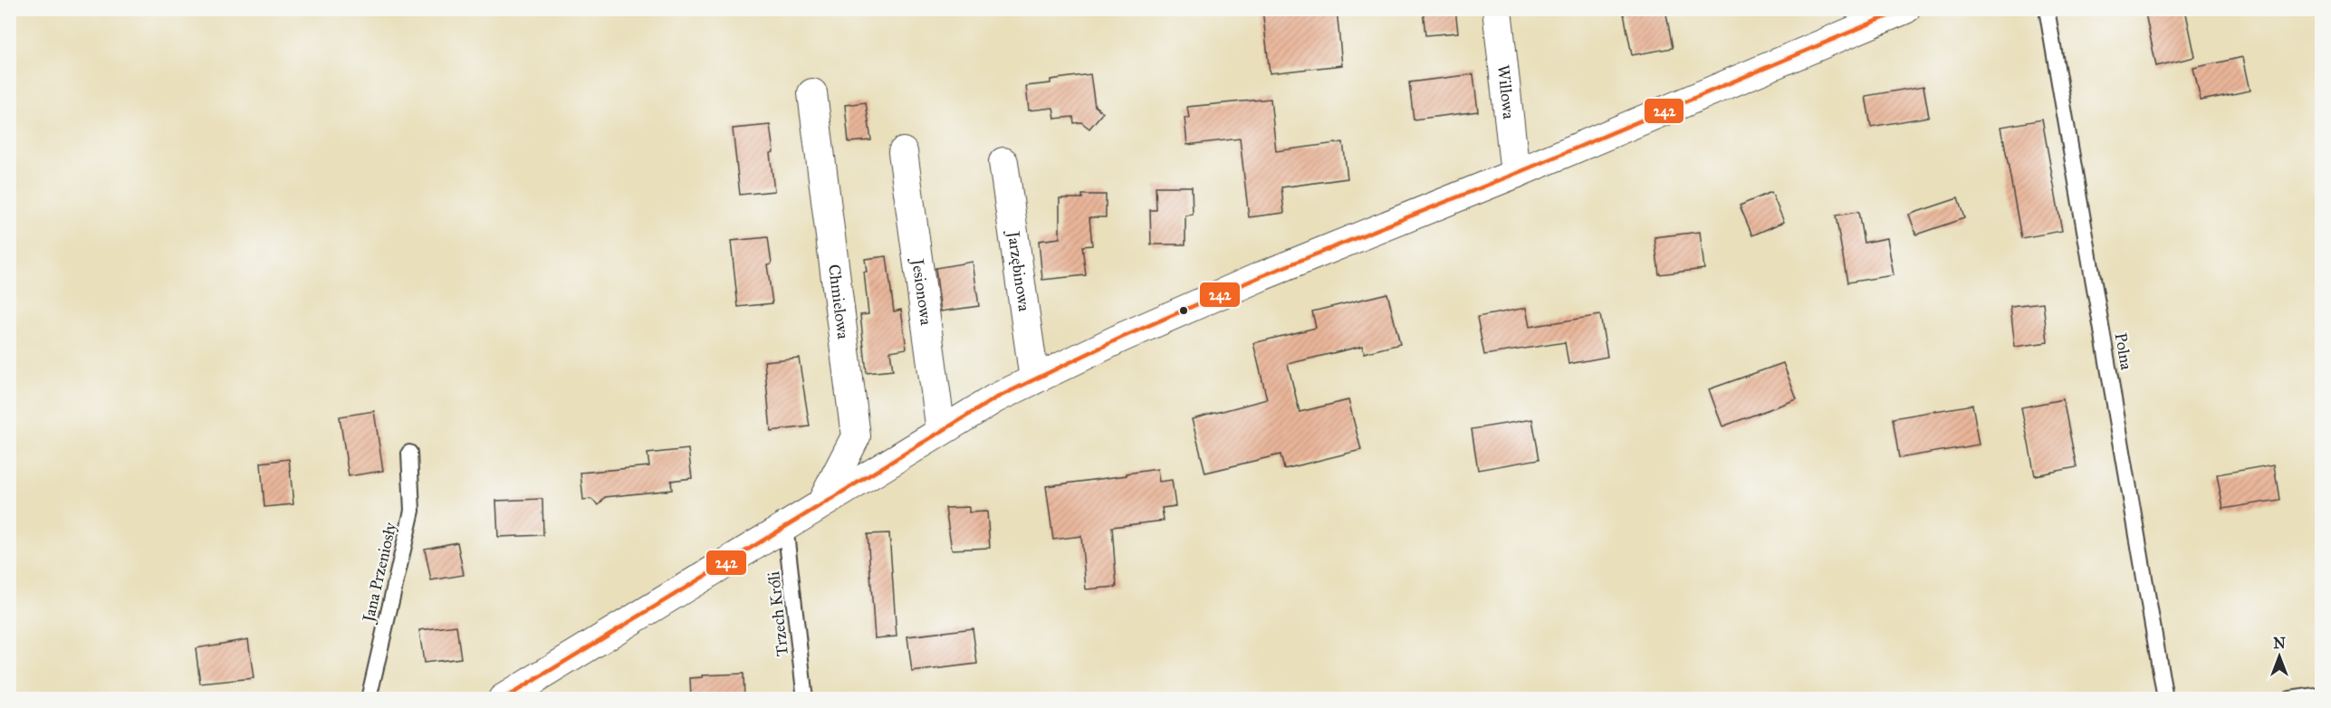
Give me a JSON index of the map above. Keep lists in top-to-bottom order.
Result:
{
  "streets": {
    "street": [
      "Willowa",
      "Jarzębinowa",
      "Jesionowa",
      "Chmielowa"
    ],
    "lane": ["Polna", "Jana Przeniosły", "Trzech Króli"]
  },
  "lines": ["transit line 242"],
  "north": "top"
}
